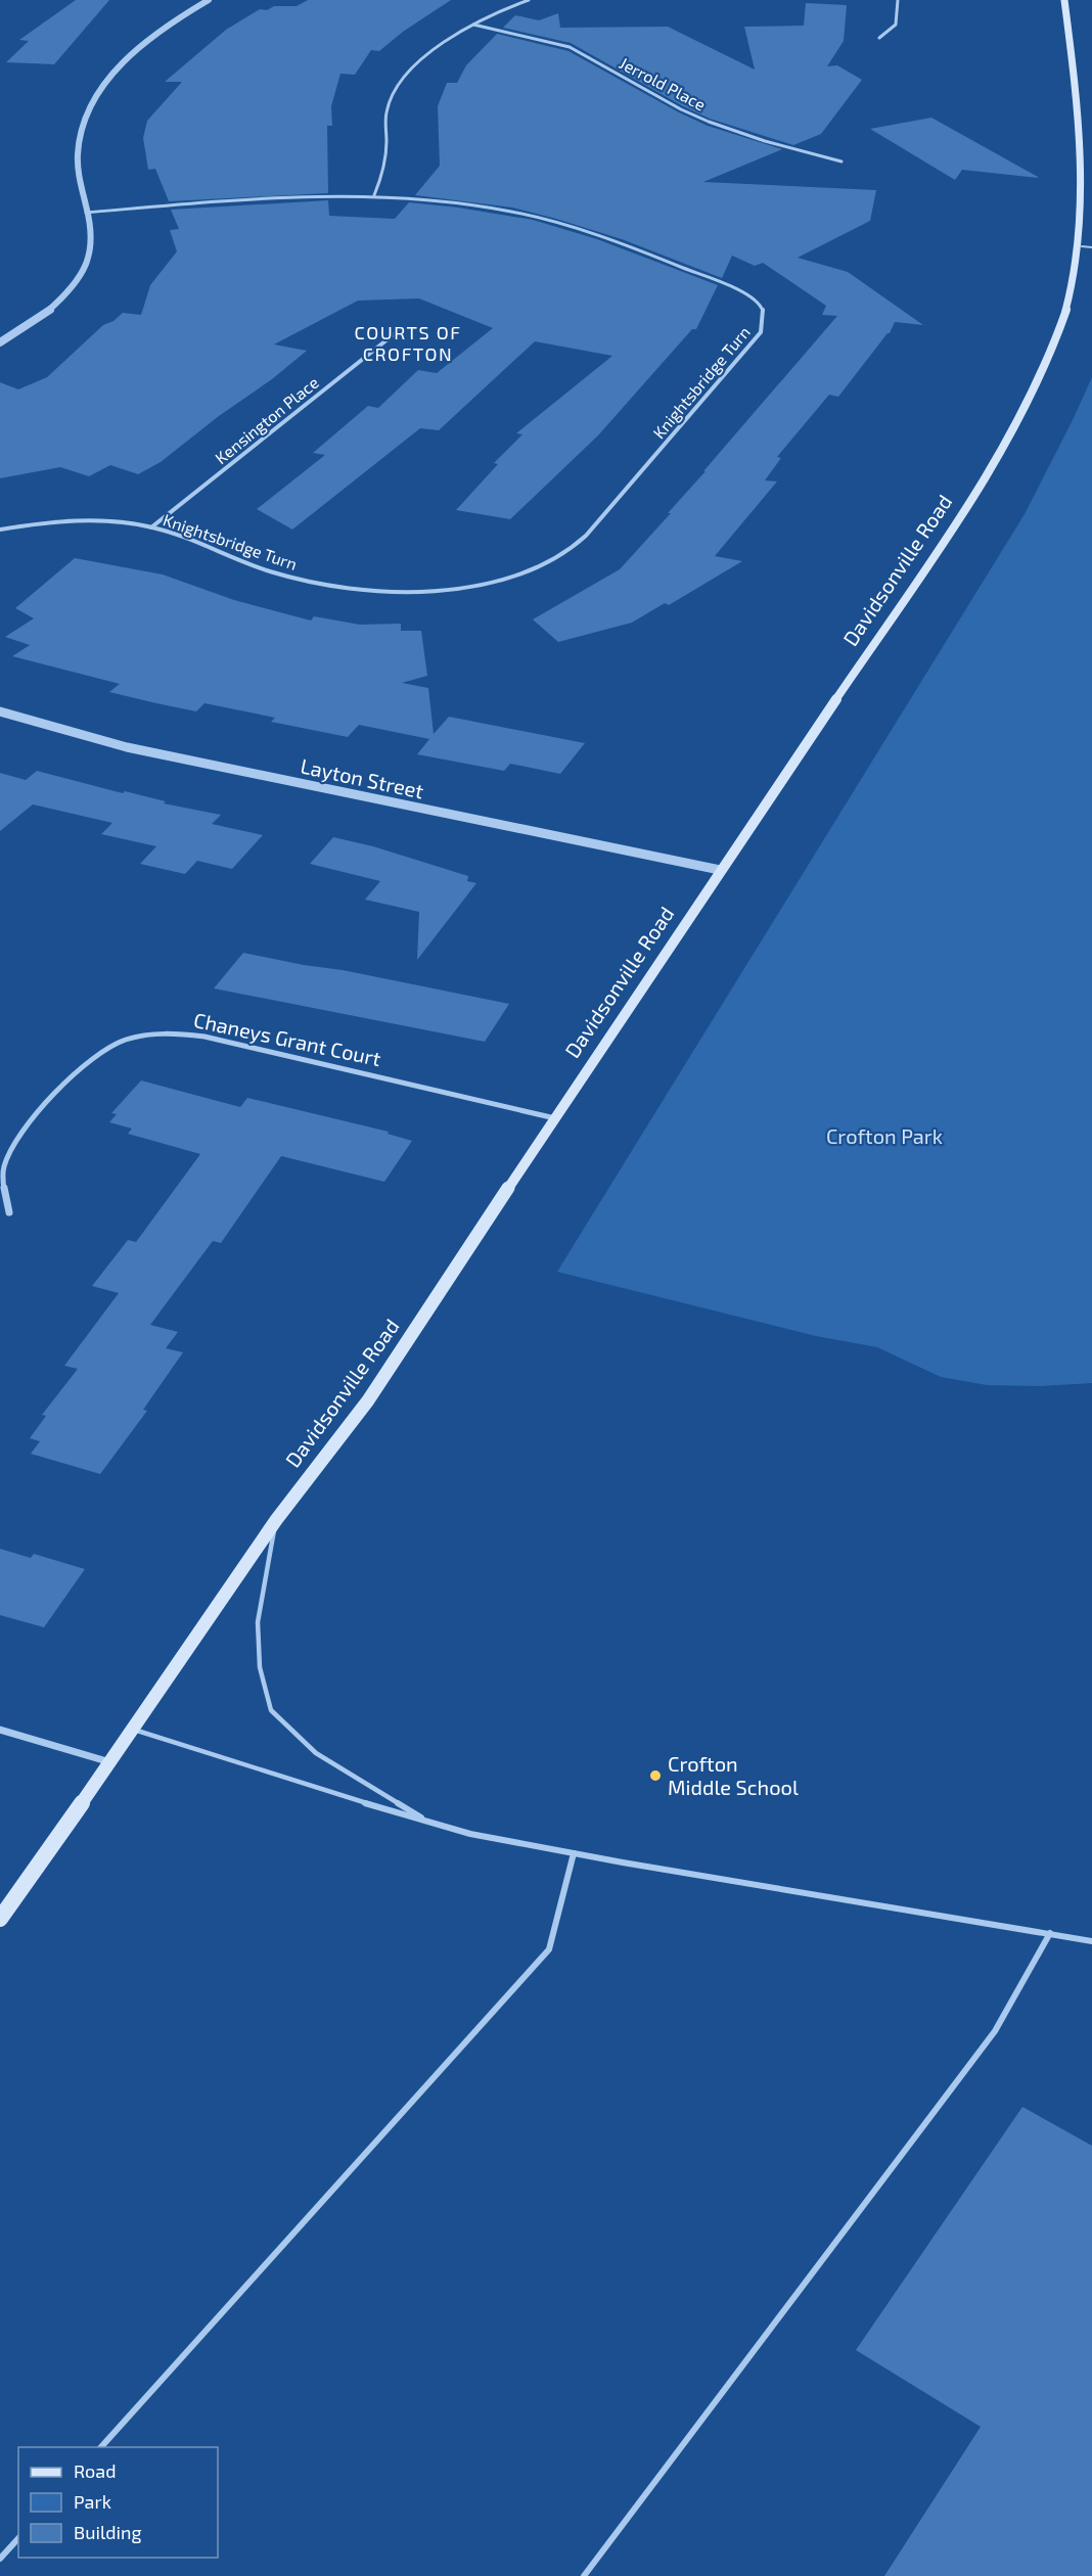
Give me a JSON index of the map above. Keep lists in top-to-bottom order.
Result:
{
  "streets": {
    "main road": ["Davidsonville Road"],
    "street": [
      "Jerrold Place",
      "Knightsbridge Turn",
      "Kensington Place",
      "Layton Street",
      "Chaneys Grant Court"
    ]
  },
  "crossings": [
    ["Knightsbridge Turn", "Kensington Place"],
    ["Davidsonville Road", "Layton Street"],
    ["Davidsonville Road", "Chaneys Grant Court"]
  ],
  "districts": ["COURTS OF CROFTON"],
  "parks": ["Crofton Park"],
  "places": ["Crofton Middle School"],
  "legend": ["Road", "Park", "Building"]
}
